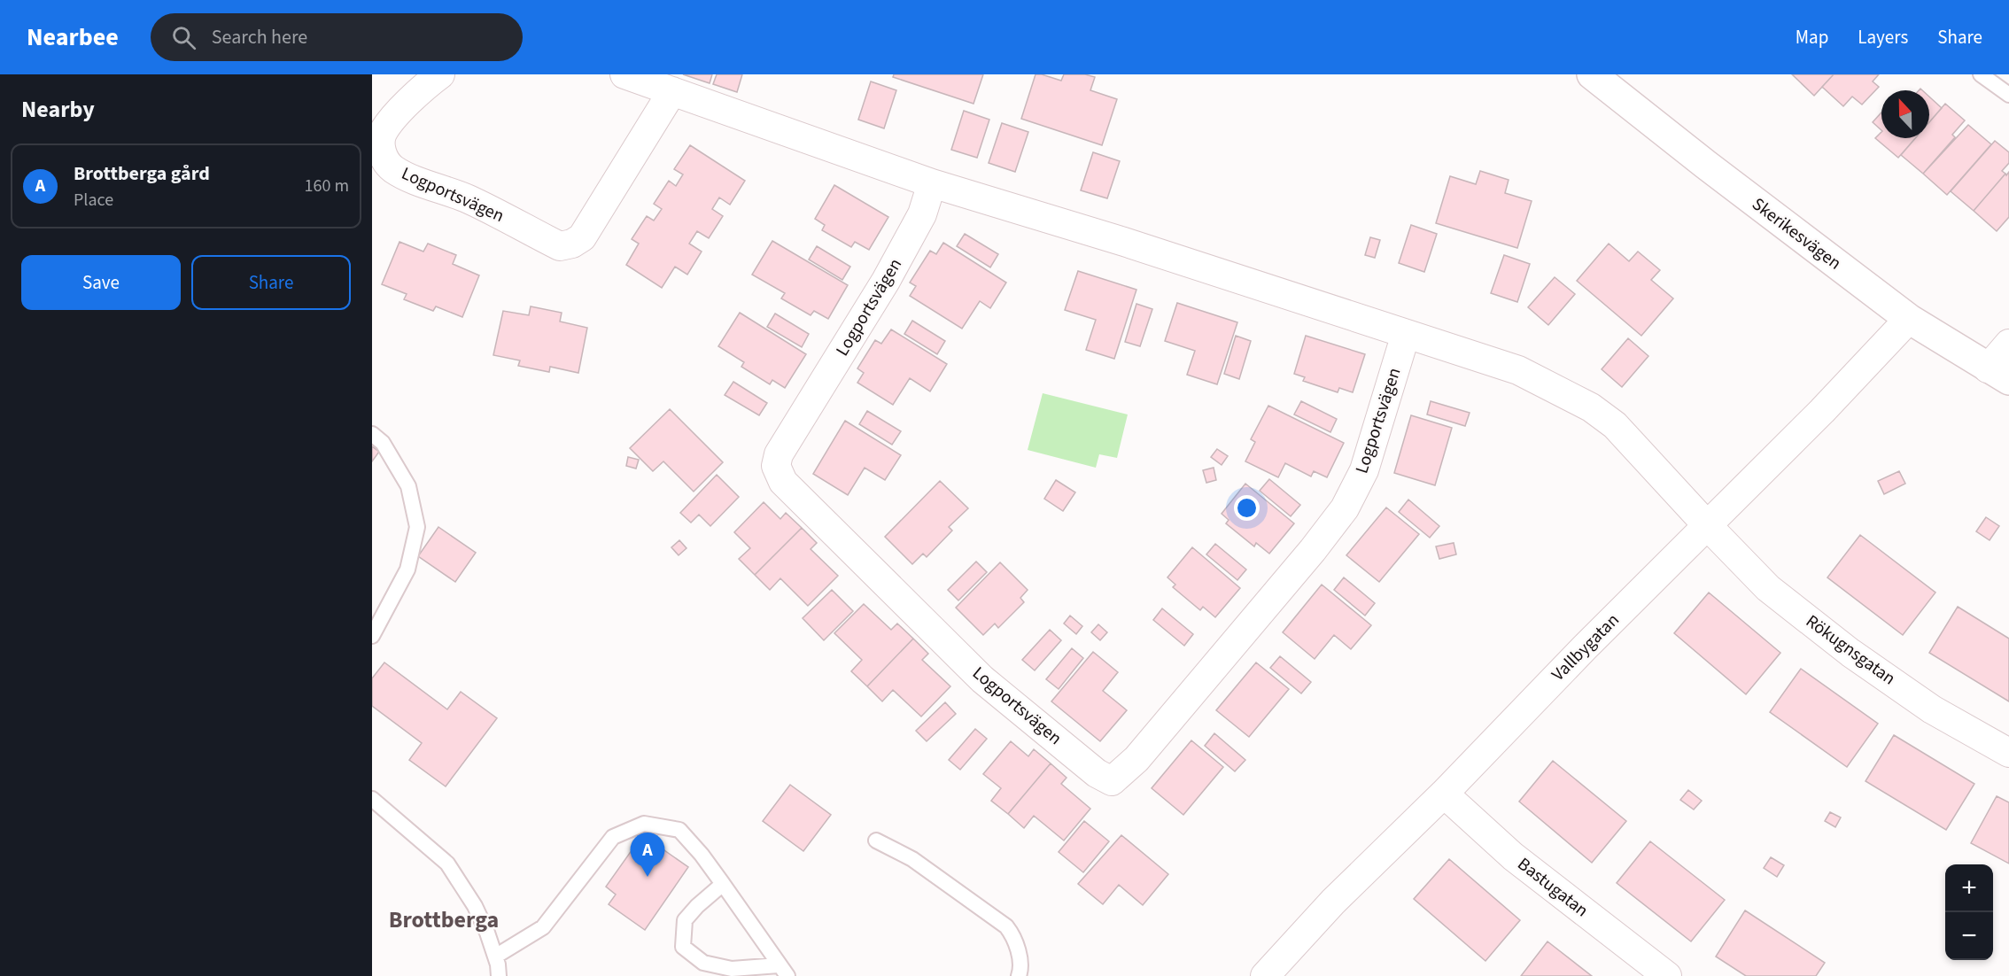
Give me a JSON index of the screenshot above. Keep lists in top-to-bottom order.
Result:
{
  "streets": {
    "street": [
      "Logportsvägen",
      "Skerikesvägen",
      "Vallbygatan",
      "Rökugnsgatan",
      "Bastugatan"
    ]
  },
  "crossings": [
    ["Skerikesvägen", "Vallbygatan"],
    ["Vallbygatan", "Rökugnsgatan"],
    ["Vallbygatan", "Bastugatan"]
  ],
  "districts": ["Brottberga"],
  "north": "top",
  "page": {
    "header": "Nearbee",
    "search": "Search here",
    "nav": ["Map", "Layers", "Share"],
    "heading": "Nearby",
    "list": [
      {
        "mark": "A",
        "name": "Brottberga gård",
        "note": "Place",
        "value": "160 m"
      }
    ],
    "buttons": ["Save", "Share"],
    "pins": "A",
    "map_buttons": ["+", "−"]
  }
}
